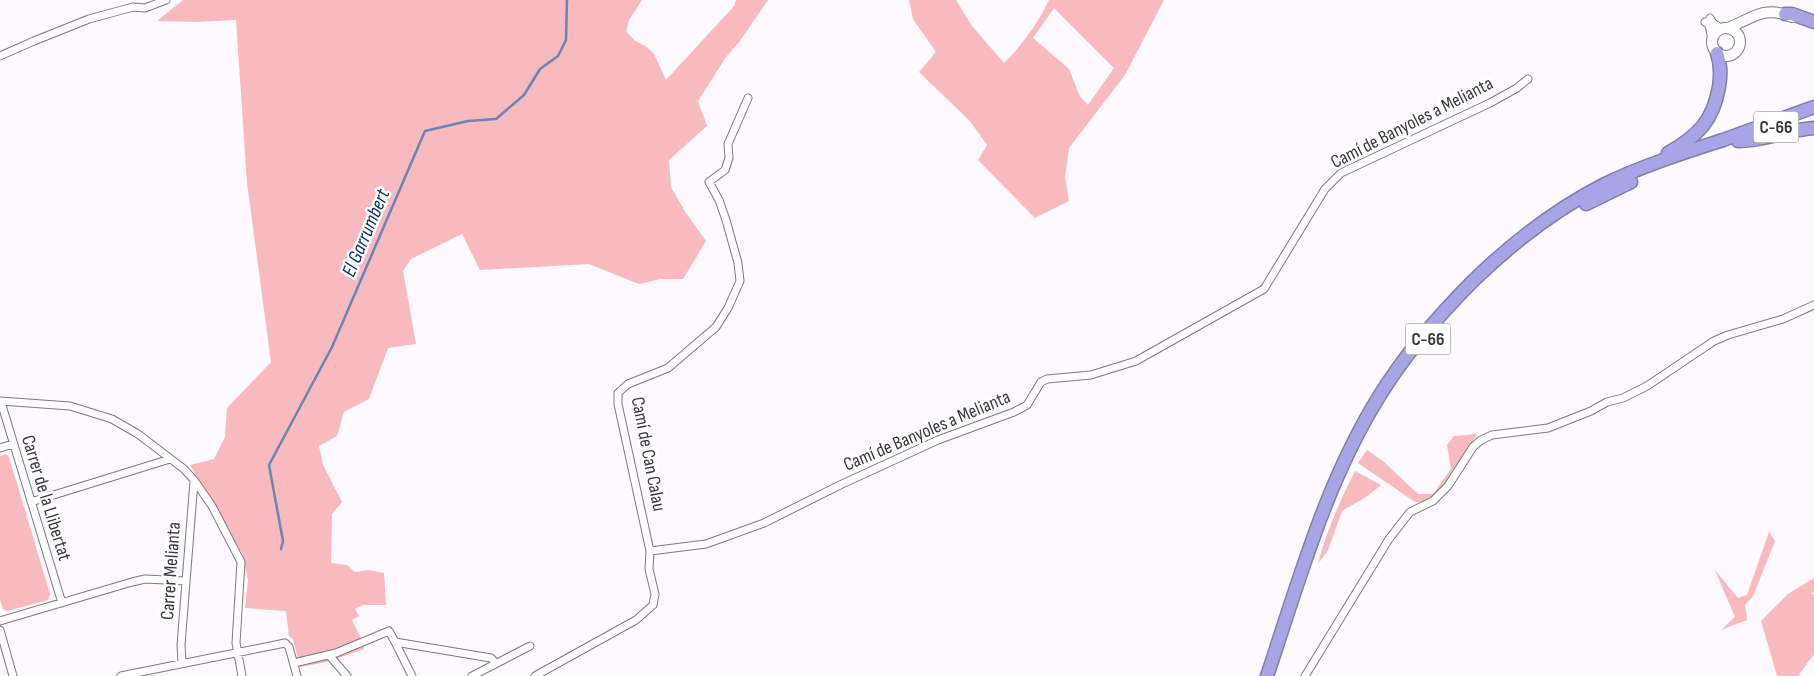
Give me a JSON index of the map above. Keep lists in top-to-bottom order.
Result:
{
  "streets": {
    "highway": ["C-66"],
    "street": [
      "Camí de Banyoles a Melianta",
      "Camí de Can Calau",
      "Carrer de la Llibertat",
      "Carrer Melianta"
    ]
  },
  "crossings": [
    ["Camí de Banyoles a Melianta", "Camí de Can Calau"]
  ],
  "water": ["El Garrumbert"]
}
